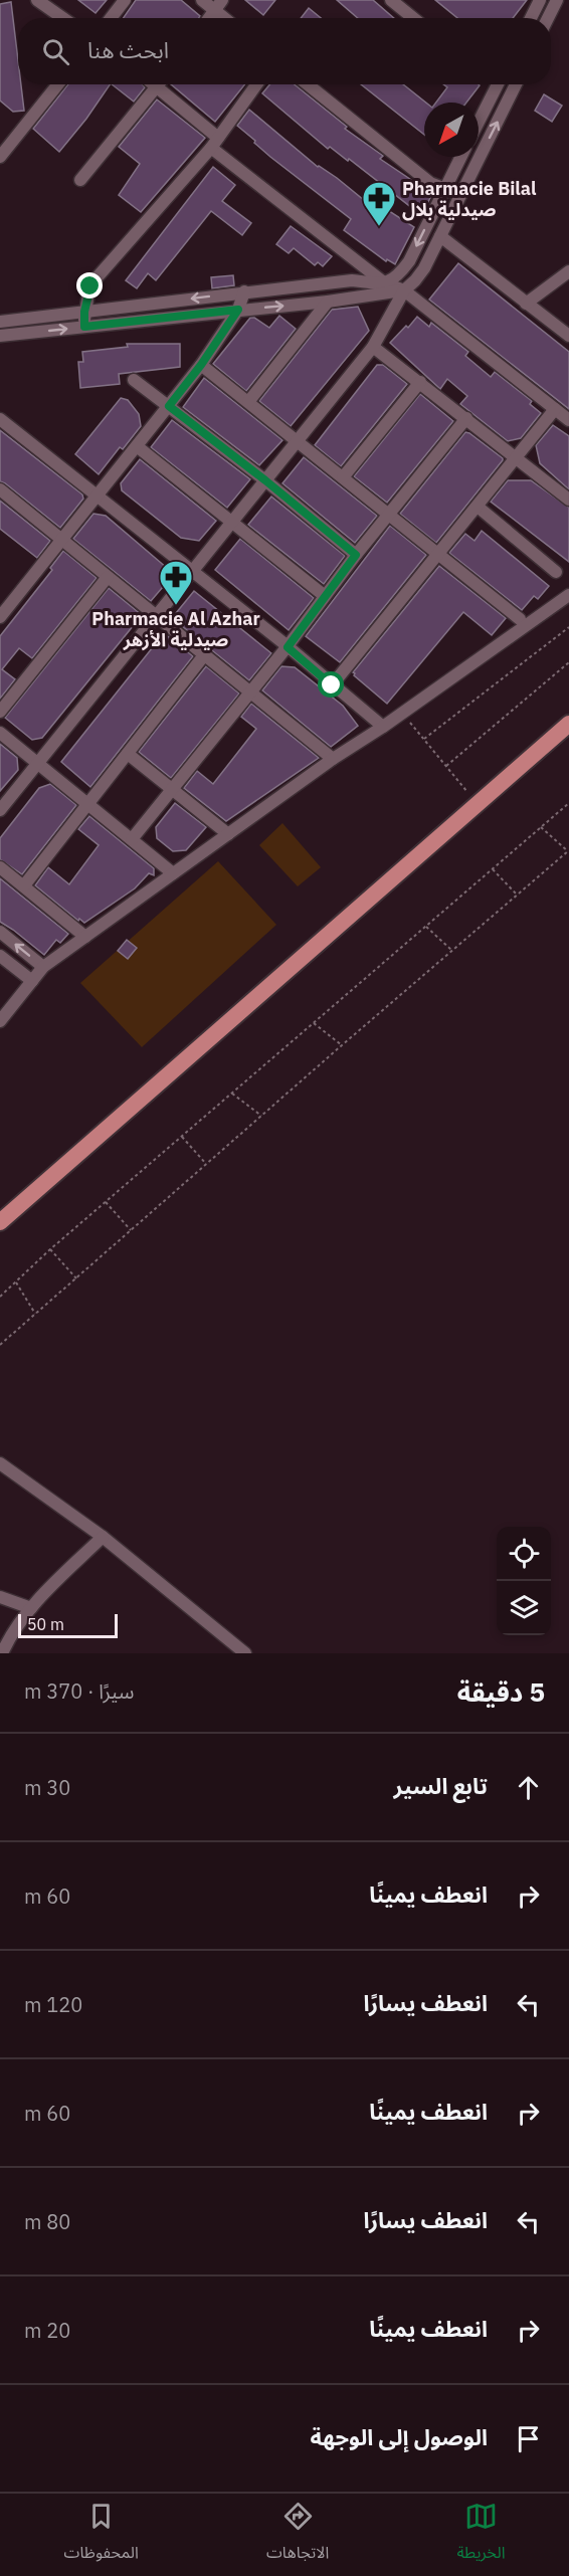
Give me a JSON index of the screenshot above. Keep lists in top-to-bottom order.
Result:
{
  "places": {
    "pharmacy": ["Pharmacie Bilal صيدلية بلال", "Pharmacie Al Azhar صيدلية الأزهر"]
  },
  "scale_bar": "50 m",
  "north": "bottom left",
  "page": {
    "search": "ابحث هنا",
    "scale": "50 m",
    "heading": ["5 دقيقة", "سيرًا · 370 m"],
    "list": [
      ["تابع السير", "30 m"],
      ["انعطف يمينًا", "60 m"],
      ["انعطف يسارًا", "120 m"],
      ["انعطف يمينًا", "60 m"],
      ["انعطف يسارًا", "80 m"],
      ["انعطف يمينًا", "20 m"],
      "الوصول إلى الوجهة"
    ],
    "nav": ["الخريطة", "الاتجاهات", "المحفوظات"]
  }
}
